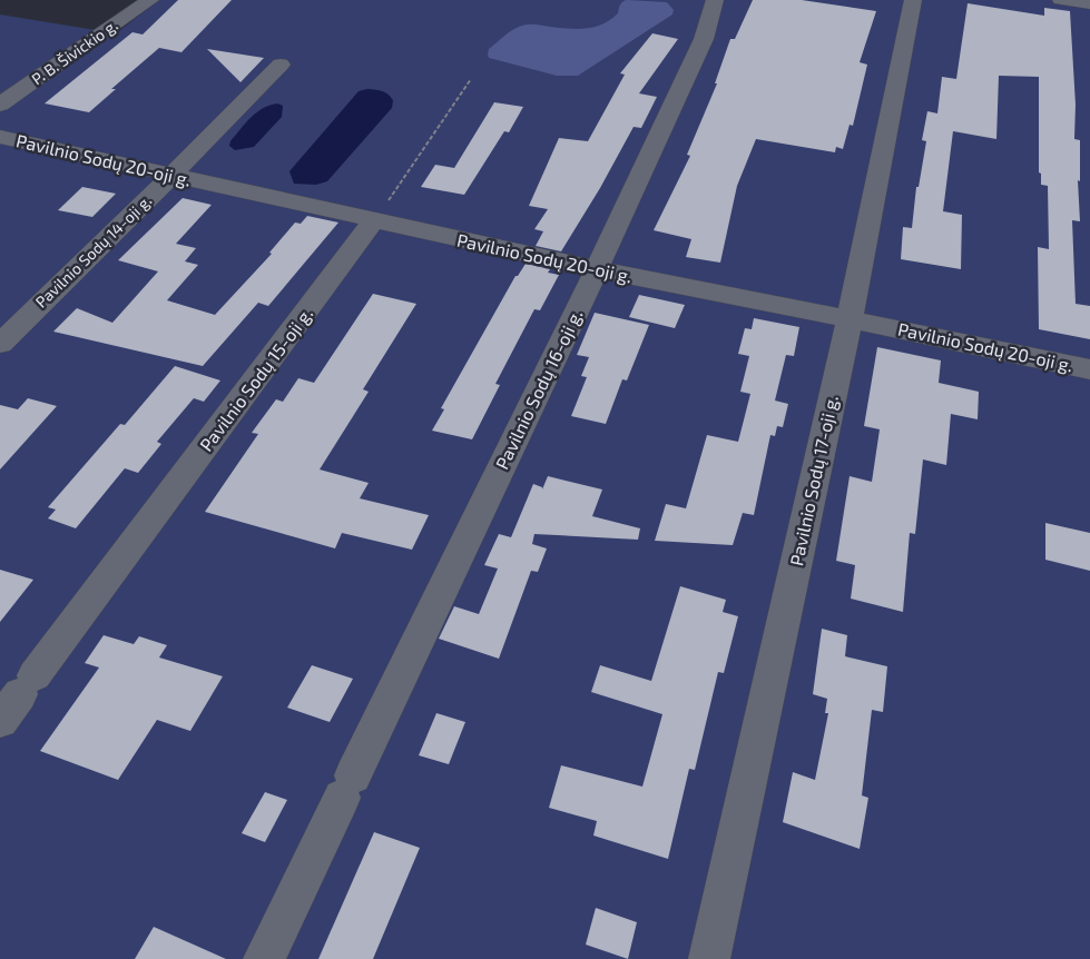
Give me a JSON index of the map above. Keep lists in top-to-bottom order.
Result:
{
  "streets": {
    "street": [
      "P. B. Šivickio g.",
      "Pavilnio Sodų 20-oji g.",
      "Pavilnio Sodų 14-oji g.",
      "Pavilnio Sodų 15-oji g.",
      "Pavilnio Sodų 16-oji g.",
      "Pavilnio Sodų 17-oji g."
    ]
  },
  "crossings": [
    ["Pavilnio Sodų 20-oji g.", "Pavilnio Sodų 14-oji g."],
    ["Pavilnio Sodų 20-oji g.", "Pavilnio Sodų 15-oji g."],
    ["Pavilnio Sodų 20-oji g.", "Pavilnio Sodų 16-oji g."],
    ["Pavilnio Sodų 20-oji g.", "Pavilnio Sodų 17-oji g."]
  ]
}
